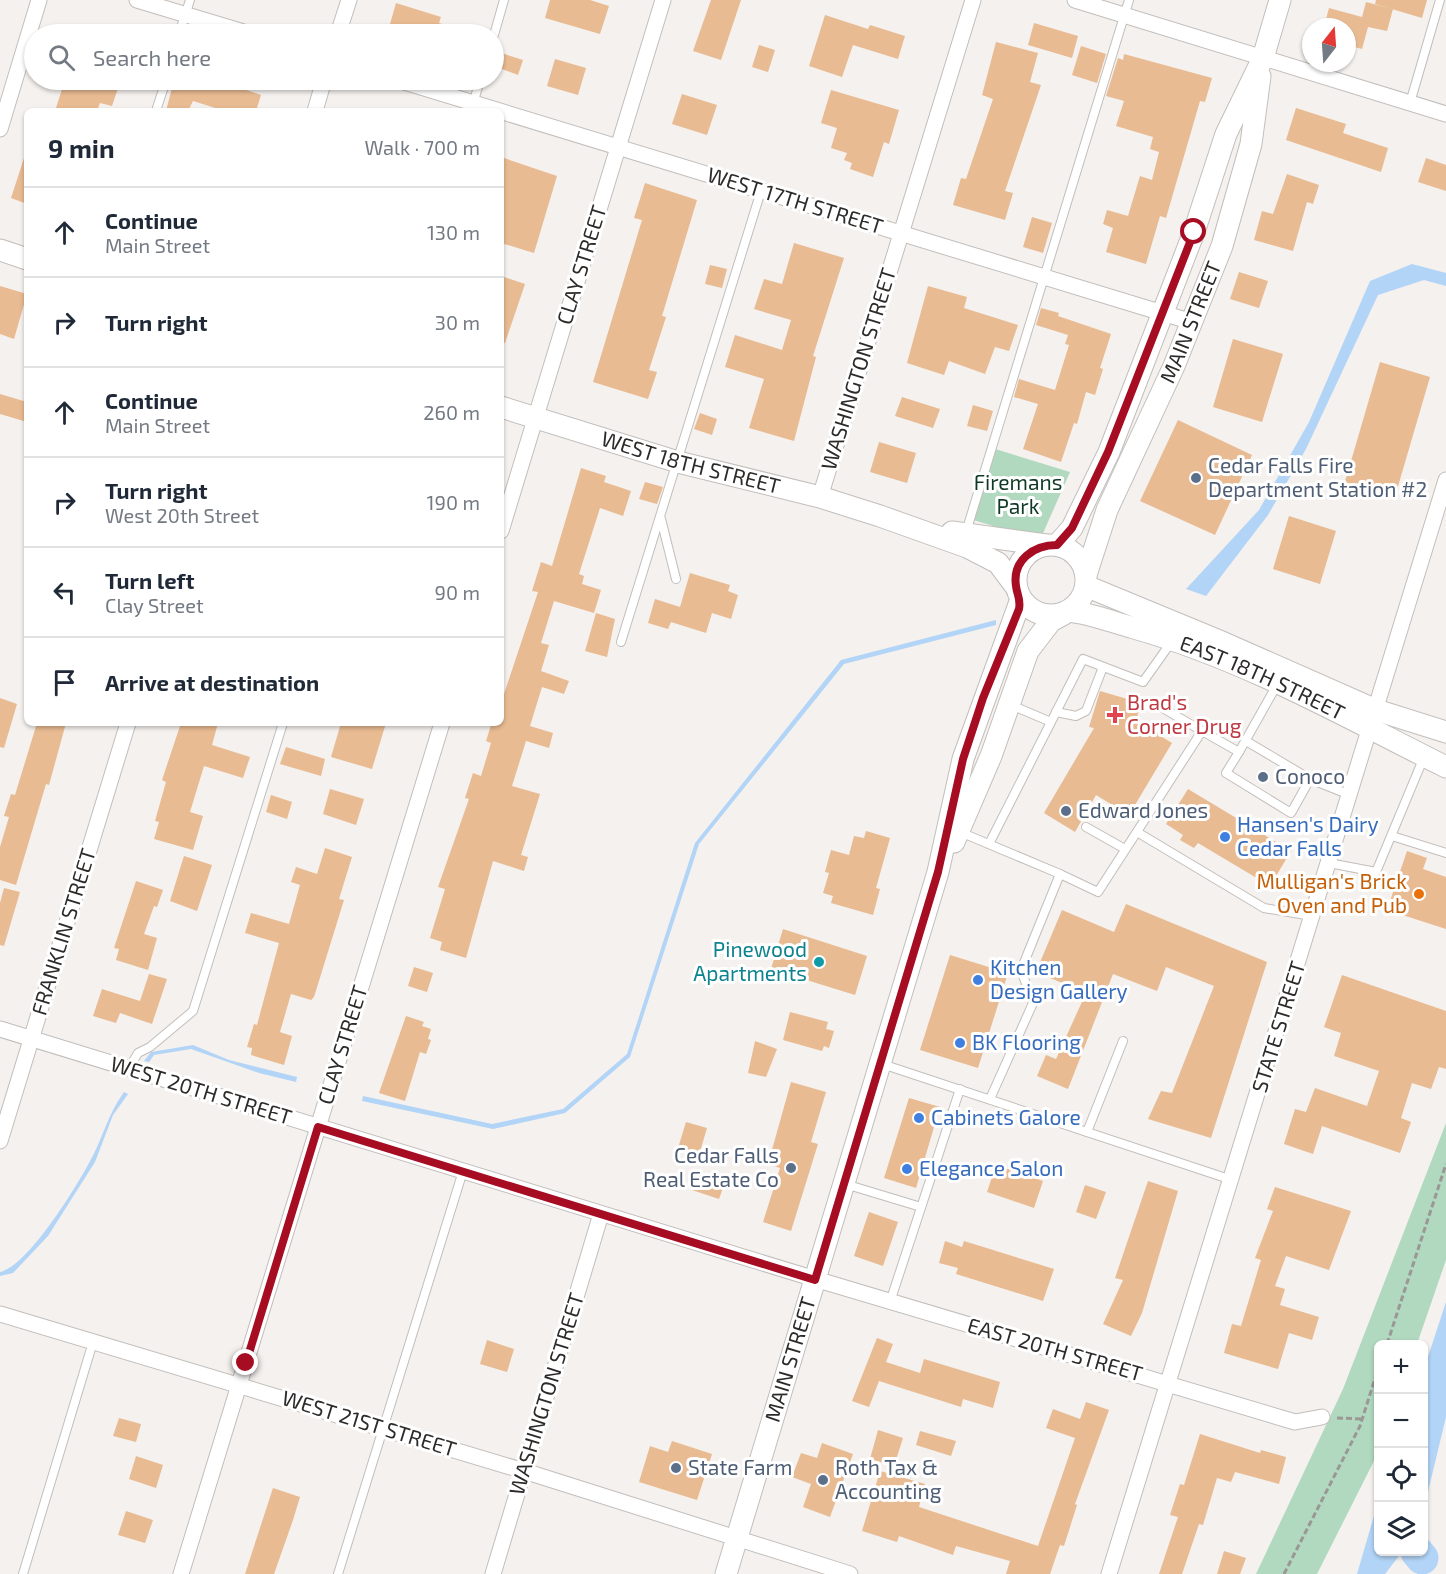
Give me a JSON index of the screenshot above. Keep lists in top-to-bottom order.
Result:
{
  "streets": {
    "main road": ["MAIN STREET", "WEST 18TH STREET", "EAST 18TH STREET"],
    "street": [
      "WEST 17TH STREET",
      "CLAY STREET",
      "WASHINGTON STREET",
      "FRANKLIN STREET",
      "STATE STREET",
      "WEST 20TH STREET",
      "EAST 20TH STREET",
      "WEST 21ST STREET"
    ]
  },
  "crossings": [
    ["WEST 17TH STREET", "CLAY STREET"],
    ["WEST 17TH STREET", "MAIN STREET"],
    ["WEST 17TH STREET", "WASHINGTON STREET"],
    ["CLAY STREET", "WEST 18TH STREET"],
    ["CLAY STREET", "WEST 20TH STREET"],
    ["CLAY STREET", "WEST 21ST STREET"],
    ["MAIN STREET", "WEST 18TH STREET"],
    ["MAIN STREET", "EAST 18TH STREET"],
    ["MAIN STREET", "WEST 20TH STREET"],
    ["MAIN STREET", "EAST 20TH STREET"],
    ["MAIN STREET", "WEST 21ST STREET"],
    ["WASHINGTON STREET", "WEST 18TH STREET"],
    ["WASHINGTON STREET", "WEST 20TH STREET"],
    ["WASHINGTON STREET", "WEST 21ST STREET"],
    ["WEST 18TH STREET", "EAST 18TH STREET"],
    ["EAST 18TH STREET", "STATE STREET"],
    ["FRANKLIN STREET", "WEST 20TH STREET"],
    ["STATE STREET", "EAST 20TH STREET"],
    ["WEST 20TH STREET", "EAST 20TH STREET"]
  ],
  "parks": ["Firemans Park"],
  "places": {
    "other": [
      "Cedar Falls Fire Department Station #2",
      "Conoco",
      "Edward Jones",
      "Hansen's Dairy Cedar Falls",
      "Mulligan's Brick Oven and Pub",
      "Pinewood Apartments",
      "Kitchen Design Gallery",
      "BK Flooring",
      "Cabinets Galore",
      "Cedar Falls Real Estate Co",
      "Elegance Salon",
      "State Farm",
      "Roth Tax & Accounting"
    ],
    "health": ["Brad's Corner Drug"]
  },
  "north": "top",
  "page": {
    "search": "Search here",
    "heading": ["9 min", "Walk · 700 m"],
    "list": [
      ["Continue", "Main Street", "130 m"],
      ["Turn right", "30 m"],
      ["Continue", "Main Street", "260 m"],
      ["Turn right", "West 20th Street", "190 m"],
      ["Turn left", "Clay Street", "90 m"],
      "Arrive at destination"
    ],
    "map_buttons": ["+", "−"]
  }
}
